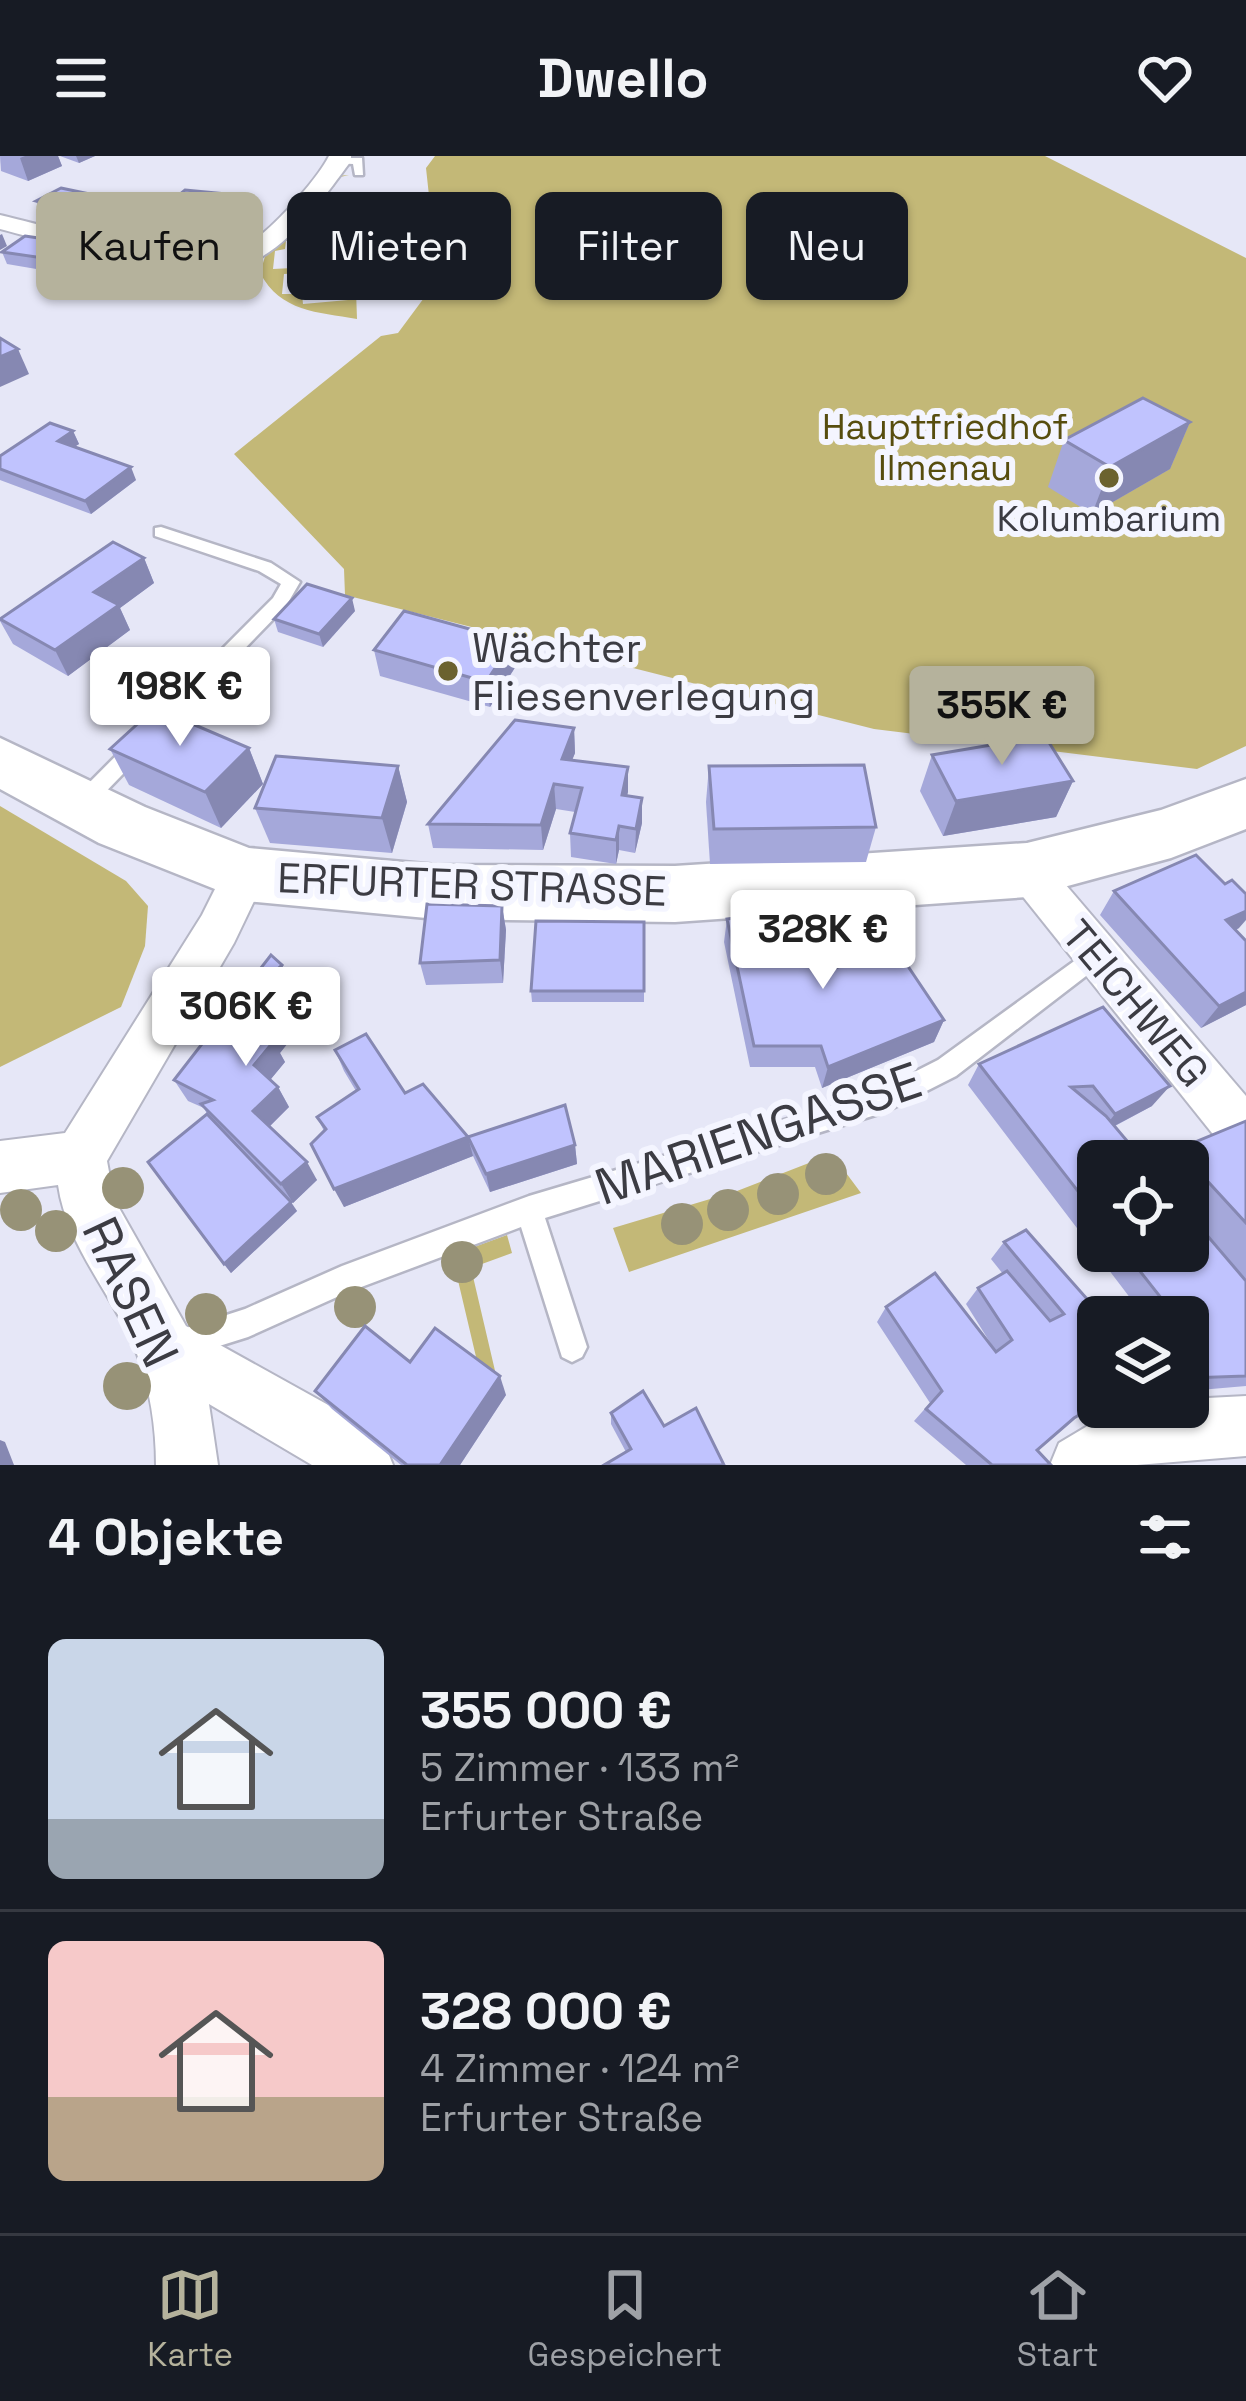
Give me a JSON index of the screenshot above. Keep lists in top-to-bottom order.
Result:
{
  "streets": {
    "main road": ["ERFURTER STRASSE"],
    "street": ["TEICHWEG", "RASEN"],
    "lane": ["MARIENGASSE"]
  },
  "crossings": [
    ["ERFURTER STRASSE", "TEICHWEG"],
    ["TEICHWEG", "MARIENGASSE"],
    ["MARIENGASSE", "RASEN"]
  ],
  "parks": ["Hauptfriedhof Ilmenau"],
  "places": ["Kolumbarium", "Wächter Fliesenverlegung"],
  "page": {
    "header": "Dwello",
    "chip": [
      "Kaufen",
      "Mieten",
      "Filter",
      "Neu"
    ],
    "price": [
      "198K €",
      "355K €",
      "328K €",
      "306K €"
    ],
    "heading": "4 Objekte",
    "list": [
      {
        "name": "355 000 €",
        "note": "5 Zimmer · 133 m² · Erfurter Straße"
      },
      {
        "name": "328 000 €",
        "note": "4 Zimmer · 124 m² · Erfurter Straße"
      }
    ],
    "tabs": ["Karte", "Gespeichert", "Start"]
  }
}
